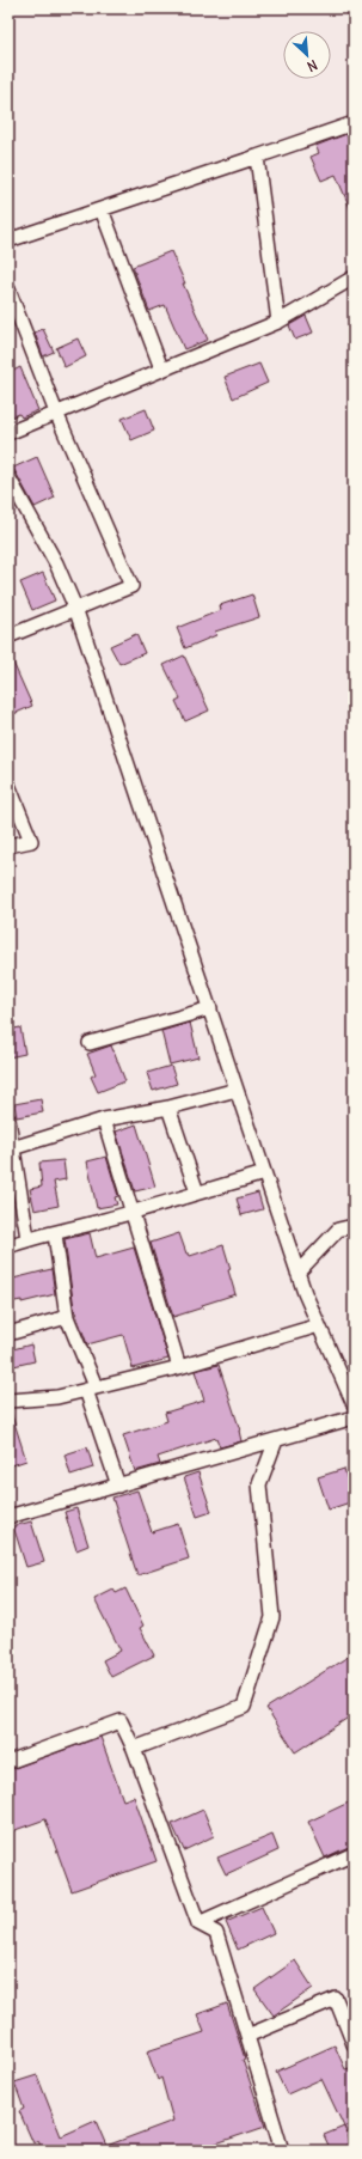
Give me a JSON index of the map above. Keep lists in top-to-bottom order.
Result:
{
  "north": "bottom right"
}
